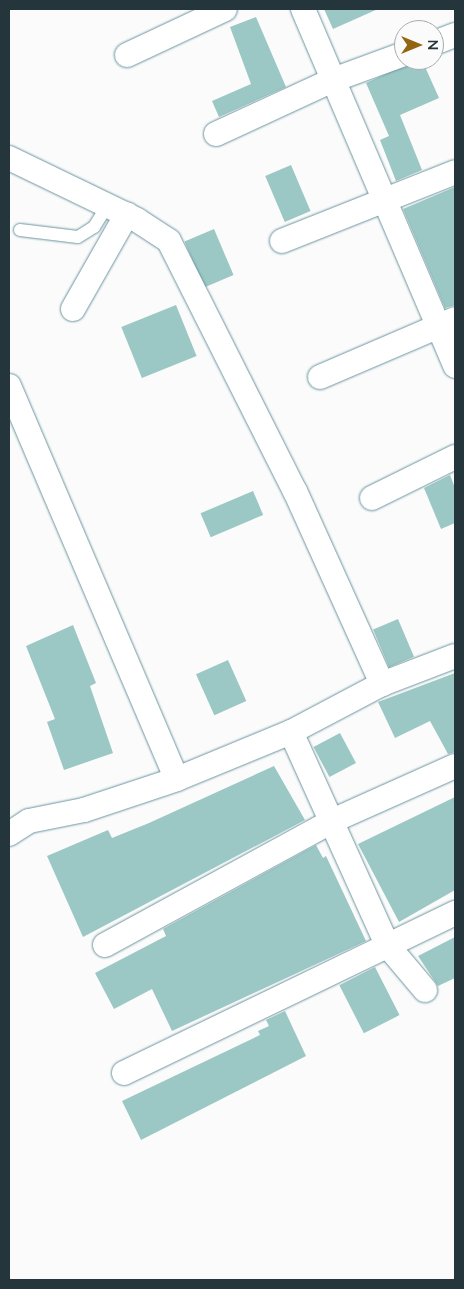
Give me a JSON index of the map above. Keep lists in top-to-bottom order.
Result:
{
  "north": "right"
}
